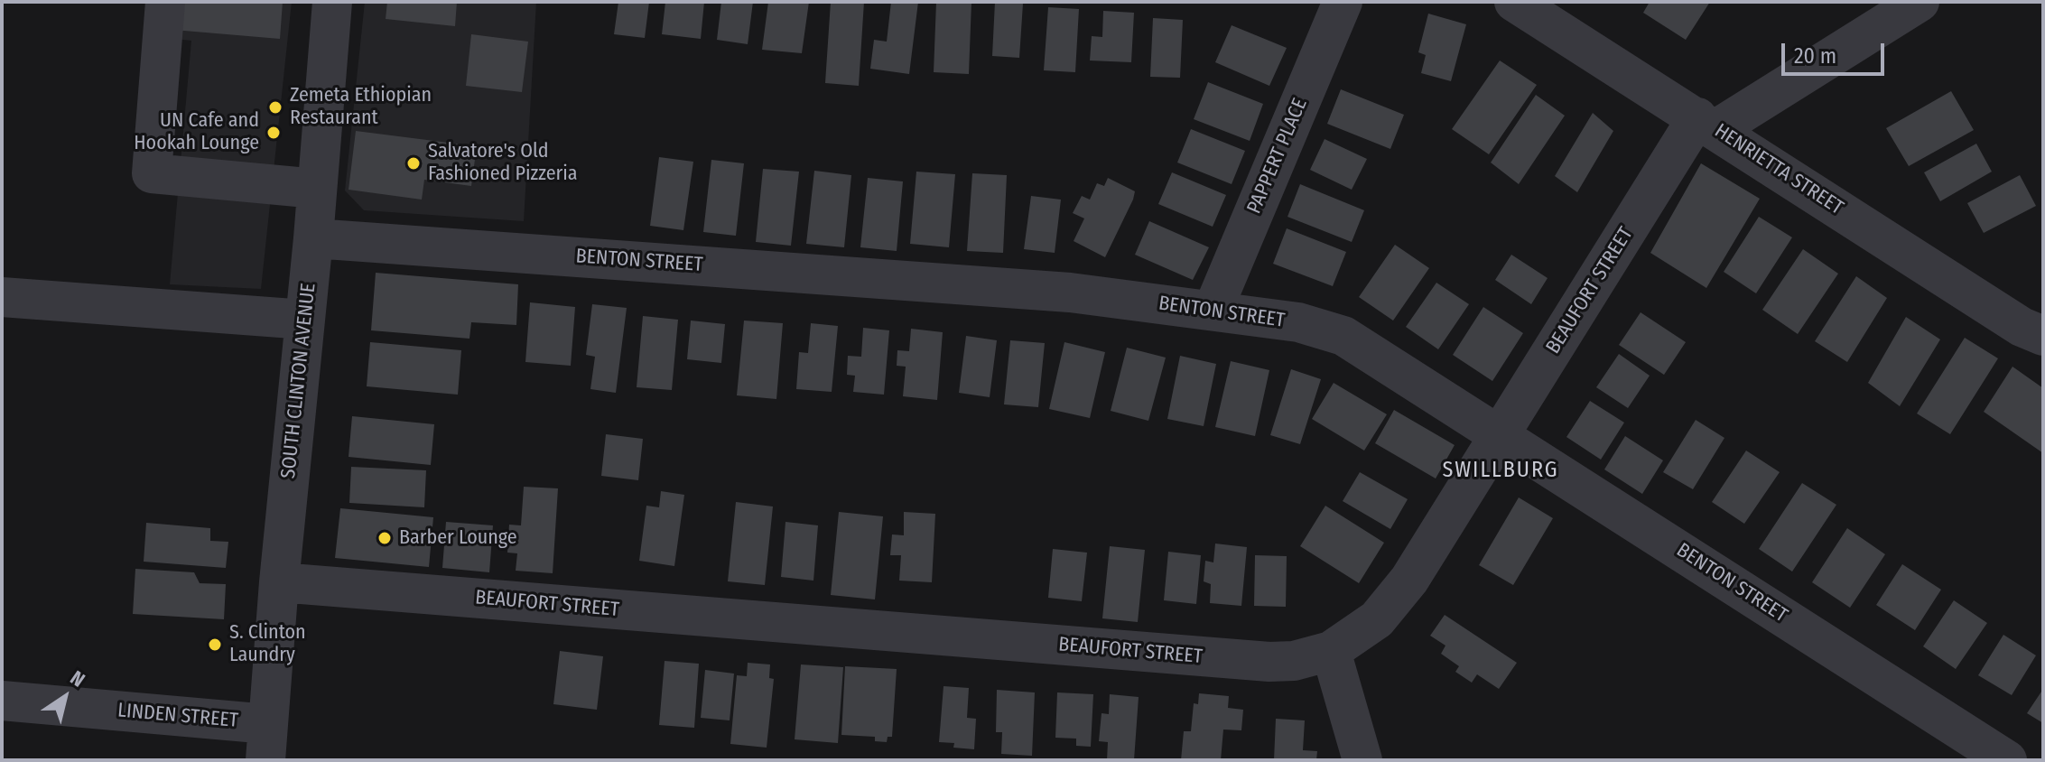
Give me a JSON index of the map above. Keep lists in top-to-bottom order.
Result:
{
  "streets": {
    "street": [
      "PAPPERT PLACE",
      "HENRIETTA STREET",
      "BENTON STREET",
      "BEAUFORT STREET",
      "SOUTH CLINTON AVENUE",
      "LINDEN STREET"
    ]
  },
  "crossings": [
    ["PAPPERT PLACE", "BENTON STREET"],
    ["HENRIETTA STREET", "BEAUFORT STREET"],
    ["BENTON STREET", "BEAUFORT STREET"],
    ["BENTON STREET", "SOUTH CLINTON AVENUE"],
    ["BEAUFORT STREET", "SOUTH CLINTON AVENUE"],
    ["SOUTH CLINTON AVENUE", "LINDEN STREET"]
  ],
  "districts": ["SWILLBURG"],
  "places": [
    "Zemeta Ethiopian Restaurant",
    "UN Cafe and Hookah Lounge",
    "Salvatore's Old Fashioned Pizzeria",
    "Barber Lounge",
    "S. Clinton Laundry"
  ],
  "scale_bar": "20 m",
  "north": "top right"
}
